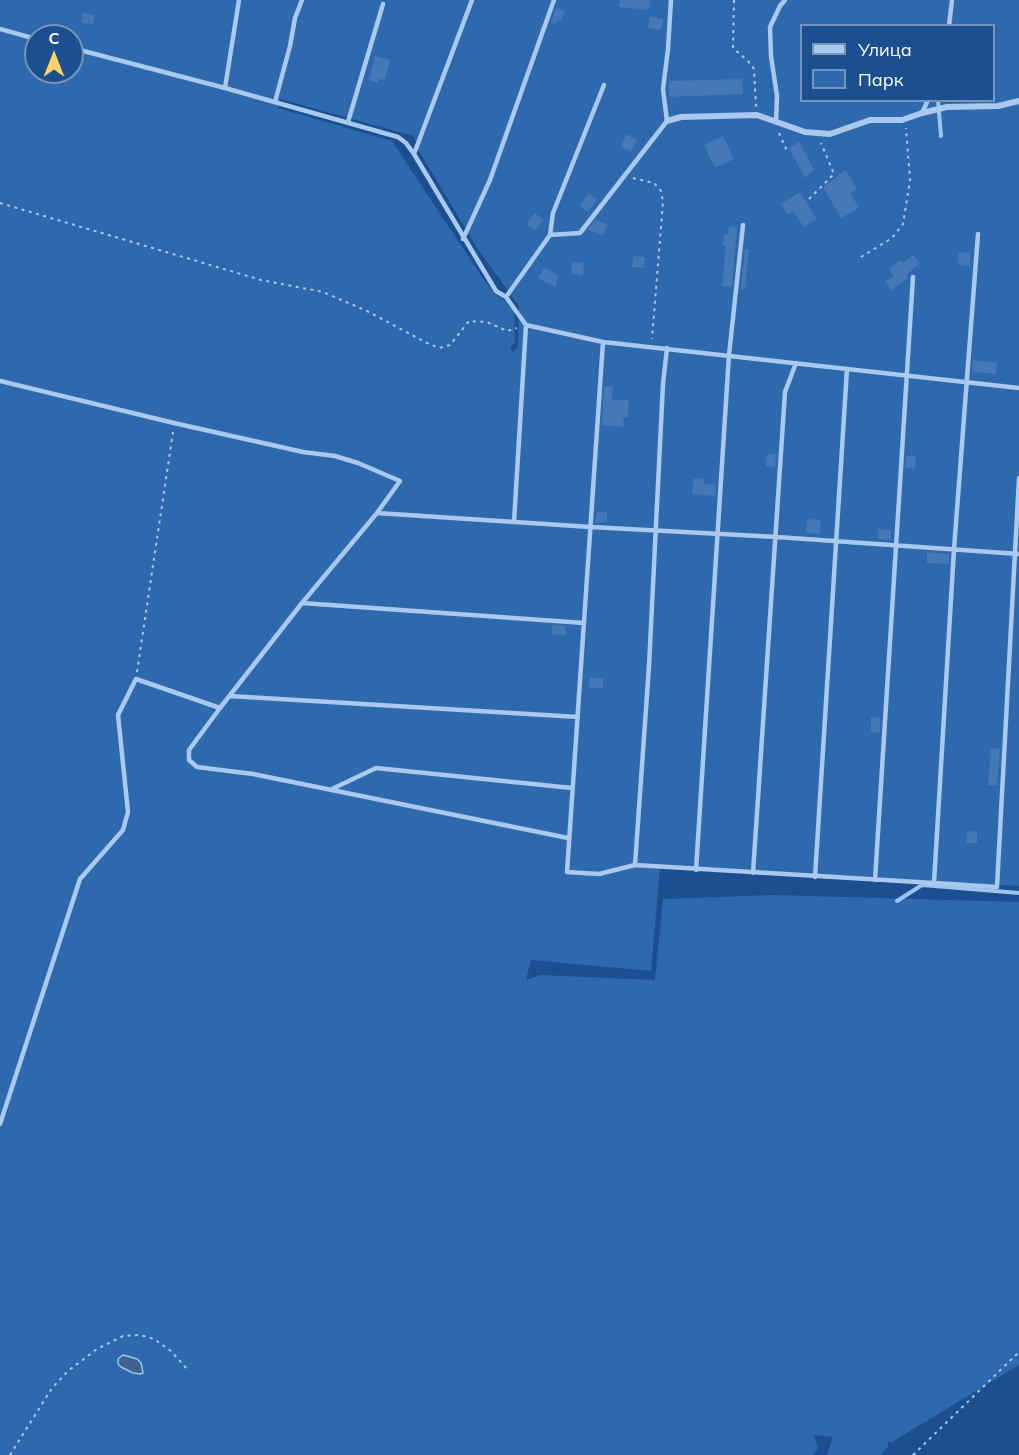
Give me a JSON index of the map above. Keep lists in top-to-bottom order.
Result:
{
  "legend": ["Улица", "Парк"],
  "north": "top"
}
